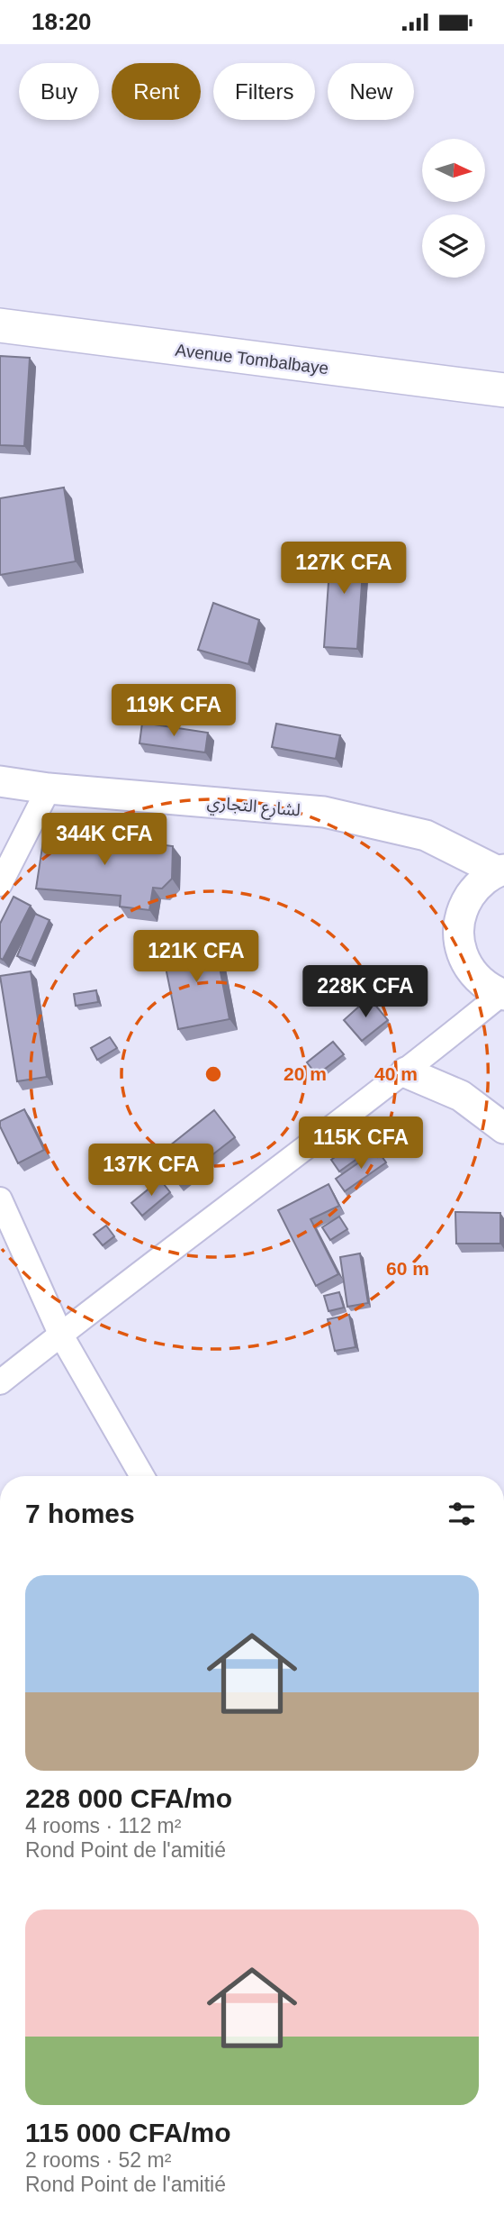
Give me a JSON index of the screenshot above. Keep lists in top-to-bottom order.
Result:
{
  "streets": {
    "main road": ["Avenue Tombalbaye"],
    "street": ["لشارع التجاري"]
  },
  "north": "right",
  "page": {
    "status": "18:20",
    "chip": [
      "Buy",
      "Rent",
      "Filters",
      "New"
    ],
    "price": [
      "127K CFA",
      "119K CFA",
      "344K CFA",
      "121K CFA",
      "228K CFA",
      "115K CFA",
      "137K CFA"
    ],
    "heading": "7 homes",
    "list": [
      {
        "name": "228 000 CFA/mo",
        "note": "4 rooms · 112 m² · Rond Point de l'amitié"
      },
      {
        "name": "115 000 CFA/mo",
        "note": "2 rooms · 52 m² · Rond Point de l'amitié"
      }
    ]
  },
  "rings": ["20 m", "40 m", "60 m"]
}
